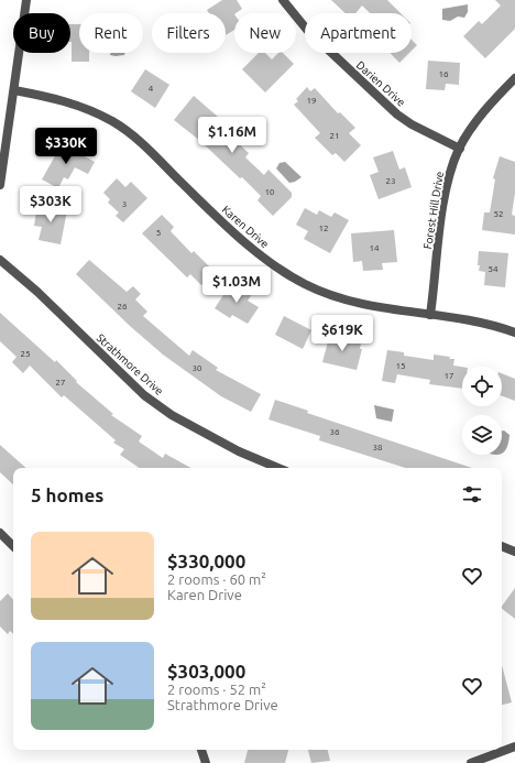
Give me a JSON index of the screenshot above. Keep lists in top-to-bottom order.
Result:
{
  "streets": {
    "street": [
      "Darien Drive",
      "Forest Hill Drive",
      "Karen Drive",
      "Strathmore Drive"
    ]
  },
  "crossings": [
    ["Darien Drive", "Forest Hill Drive"],
    ["Forest Hill Drive", "Karen Drive"]
  ],
  "house_numbers": [
    "16",
    "4",
    "19",
    "21",
    "23",
    "10",
    "3",
    "52",
    "12",
    "5",
    "14",
    "54",
    "26",
    "25",
    "15",
    "30",
    "17",
    "27",
    "36",
    "38"
  ],
  "page": {
    "chip": [
      "Buy",
      "Rent",
      "Filters",
      "New",
      "Apartment"
    ],
    "price": [
      "$1.16M",
      "$330K",
      "$303K",
      "$1.03M",
      "$619K"
    ],
    "heading": "5 homes",
    "list": [
      {
        "name": "$330,000",
        "note": "2 rooms · 60 m² · Karen Drive"
      },
      {
        "name": "$303,000",
        "note": "2 rooms · 52 m² · Strathmore Drive"
      }
    ]
  }
}
